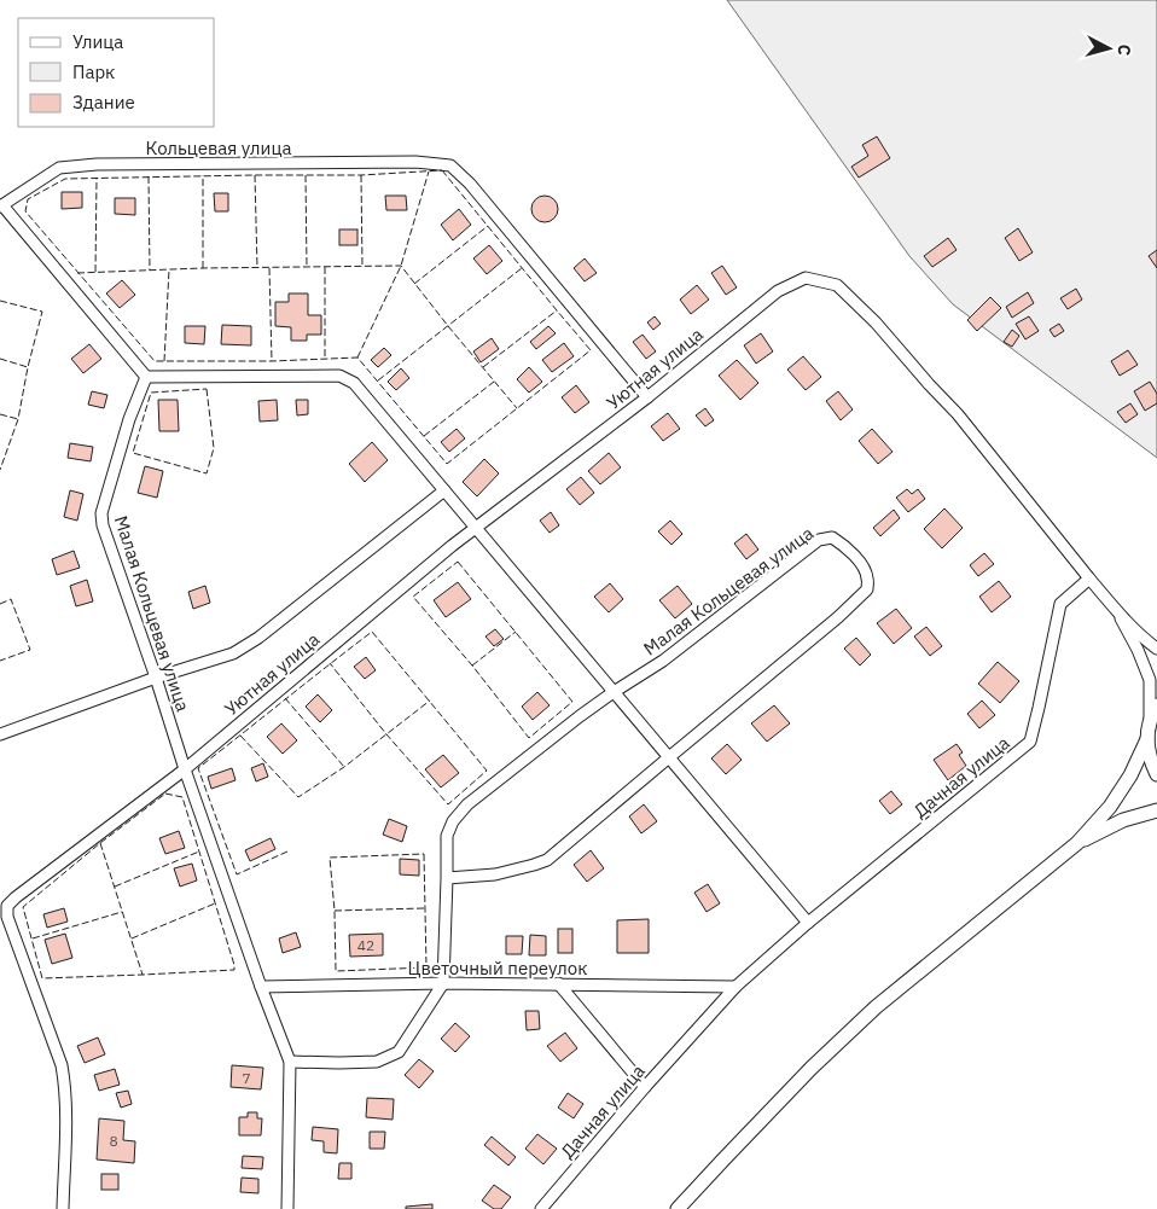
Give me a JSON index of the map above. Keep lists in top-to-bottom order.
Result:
{
  "streets": {
    "street": [
      "Кольцевая улица",
      "Уютная улица",
      "Малая Кольцевая улица",
      "Дачная улица",
      "Цветочный переулок"
    ]
  },
  "crossings": [
    ["Кольцевая улица", "Уютная улица"],
    ["Уютная улица", "Малая Кольцевая улица"],
    ["Уютная улица", "Дачная улица"],
    ["Малая Кольцевая улица", "Цветочный переулок"],
    ["Дачная улица", "Цветочный переулок"]
  ],
  "house_numbers": ["42", "7", "8"],
  "legend": ["Улица", "Парк", "Здание"],
  "north": "right"
}
